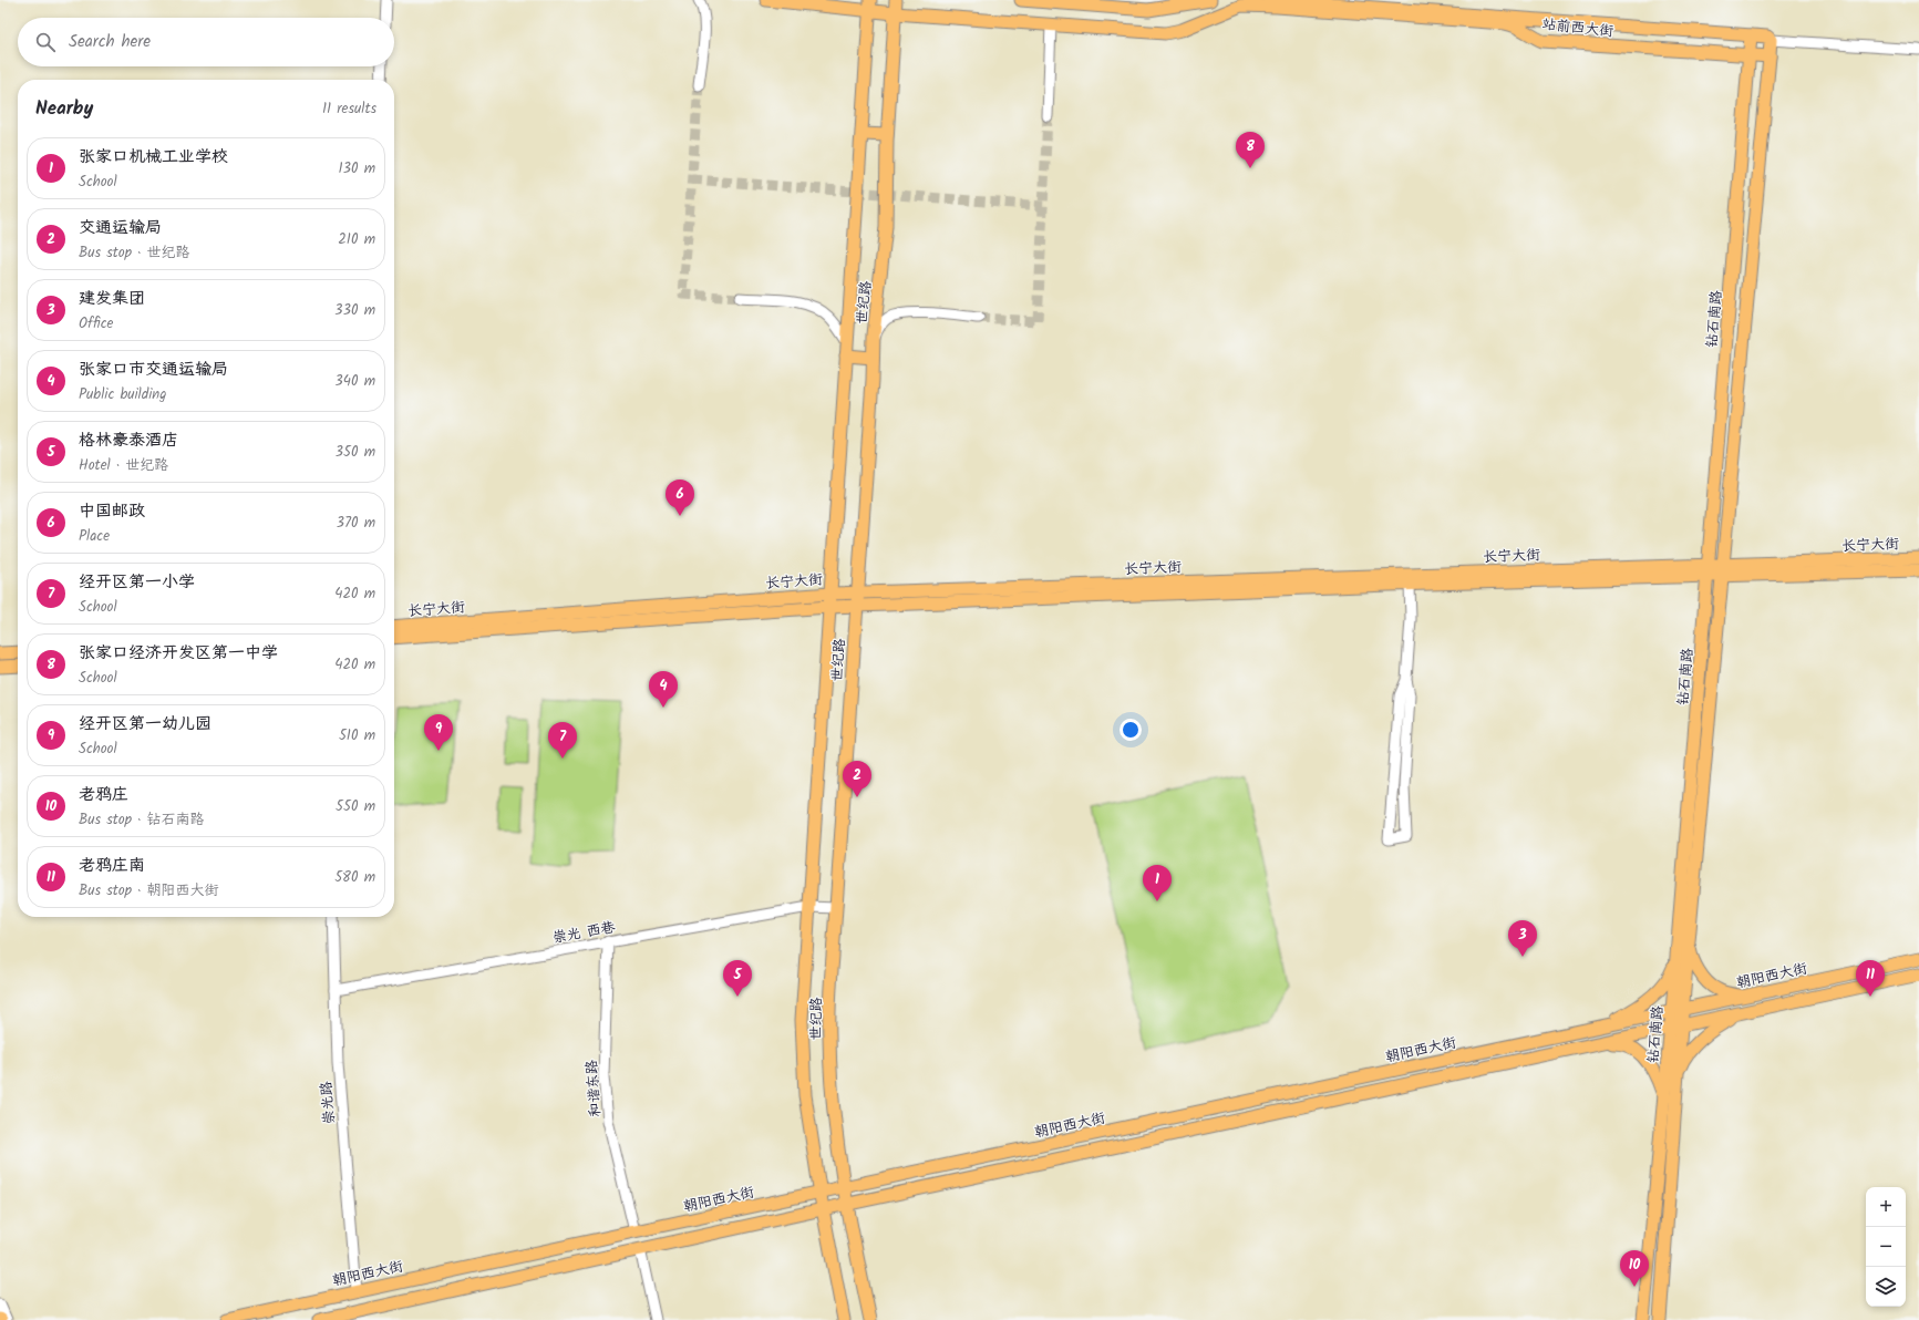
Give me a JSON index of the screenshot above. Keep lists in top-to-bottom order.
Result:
{
  "streets": {
    "main road": [
      "站前西大街",
      "世纪路",
      "钻石南路",
      "长宁大街",
      "朝阳西大街"
    ],
    "street": ["崇光 西巷", "和谐东路", "崇光路"]
  },
  "crossings": [
    ["站前西大街", "世纪路"],
    ["站前西大街", "钻石南路"],
    ["世纪路", "长宁大街"],
    ["世纪路", "崇光 西巷"],
    ["世纪路", "朝阳西大街"],
    ["钻石南路", "长宁大街"],
    ["钻石南路", "朝阳西大街"],
    ["崇光 西巷", "和谐东路"],
    ["崇光 西巷", "崇光路"],
    ["朝阳西大街", "和谐东路"],
    ["朝阳西大街", "崇光路"]
  ],
  "page": {
    "search": "Search here",
    "heading": ["Nearby", "11 results"],
    "pins": [
      "8",
      "6",
      "4",
      "9",
      "7",
      "2",
      "1",
      "3",
      "5",
      "11",
      "10"
    ],
    "list": [
      {
        "mark": "1",
        "name": "张家口机械工业学校",
        "note": "School",
        "value": "130 m"
      },
      {
        "mark": "2",
        "name": "交通运输局",
        "note": "Bus stop · 世纪路",
        "value": "210 m"
      },
      {
        "mark": "3",
        "name": "建发集团",
        "note": "Office",
        "value": "330 m"
      },
      {
        "mark": "4",
        "name": "张家口市交通运输局",
        "note": "Public building",
        "value": "340 m"
      },
      {
        "mark": "5",
        "name": "格林豪泰酒店",
        "note": "Hotel · 世纪路",
        "value": "350 m"
      },
      {
        "mark": "6",
        "name": "中国邮政",
        "note": "Place",
        "value": "370 m"
      },
      {
        "mark": "7",
        "name": "经开区第一小学",
        "note": "School",
        "value": "420 m"
      },
      {
        "mark": "8",
        "name": "张家口经济开发区第一中学",
        "note": "School",
        "value": "420 m"
      },
      {
        "mark": "9",
        "name": "经开区第一幼儿园",
        "note": "School",
        "value": "510 m"
      },
      {
        "mark": "10",
        "name": "老鸦庄",
        "note": "Bus stop · 钻石南路",
        "value": "550 m"
      },
      {
        "mark": "11",
        "name": "老鸦庄南",
        "note": "Bus stop · 朝阳西大街",
        "value": "580 m"
      }
    ],
    "map_buttons": ["+", "−"]
  }
}
